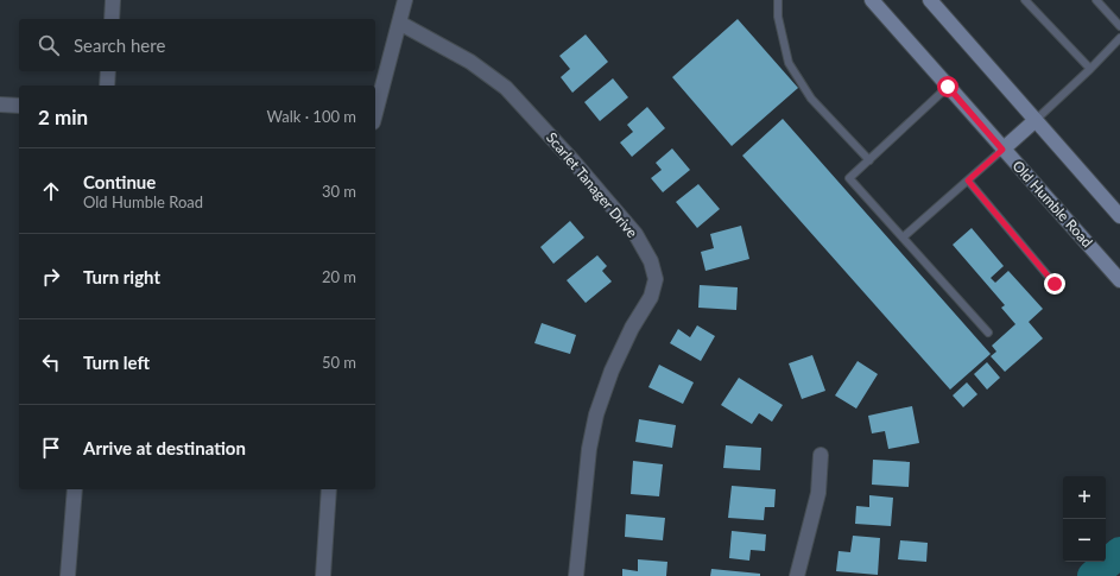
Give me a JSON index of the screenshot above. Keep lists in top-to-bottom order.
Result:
{
  "streets": {
    "main road": ["Old Humble Road"],
    "street": ["Scarlet Tanager Drive"]
  },
  "page": {
    "search": "Search here",
    "heading": ["2 min", "Walk · 100 m"],
    "list": [
      ["Continue", "Old Humble Road", "30 m"],
      ["Turn right", "20 m"],
      ["Turn left", "50 m"],
      "Arrive at destination"
    ],
    "map_buttons": ["+", "−"]
  }
}
